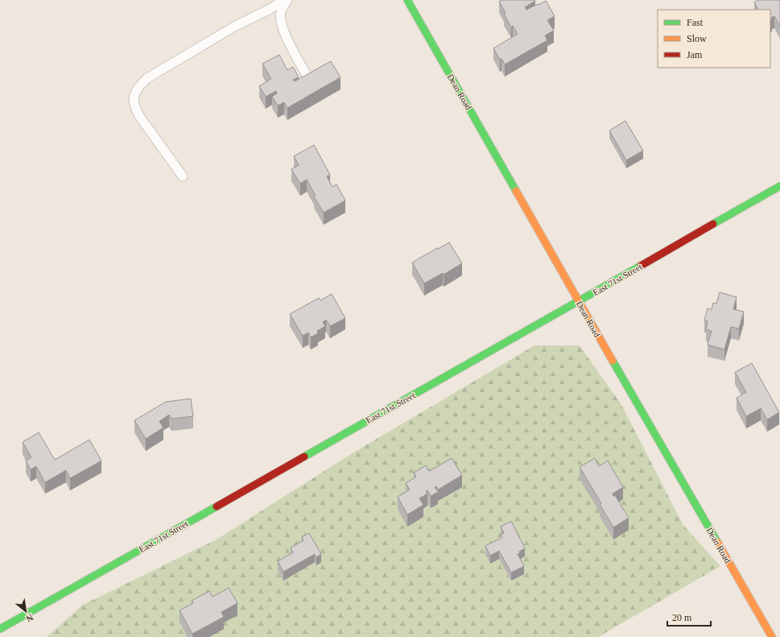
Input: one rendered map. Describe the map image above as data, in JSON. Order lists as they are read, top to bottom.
{
  "streets": {
    "main road": ["Dean Road", "East 71st Street"]
  },
  "crossings": [
    ["Dean Road", "East 71st Street"]
  ],
  "legend": ["Fast", "Slow", "Jam"],
  "scale_bar": "20 m",
  "north": "bottom right"
}
